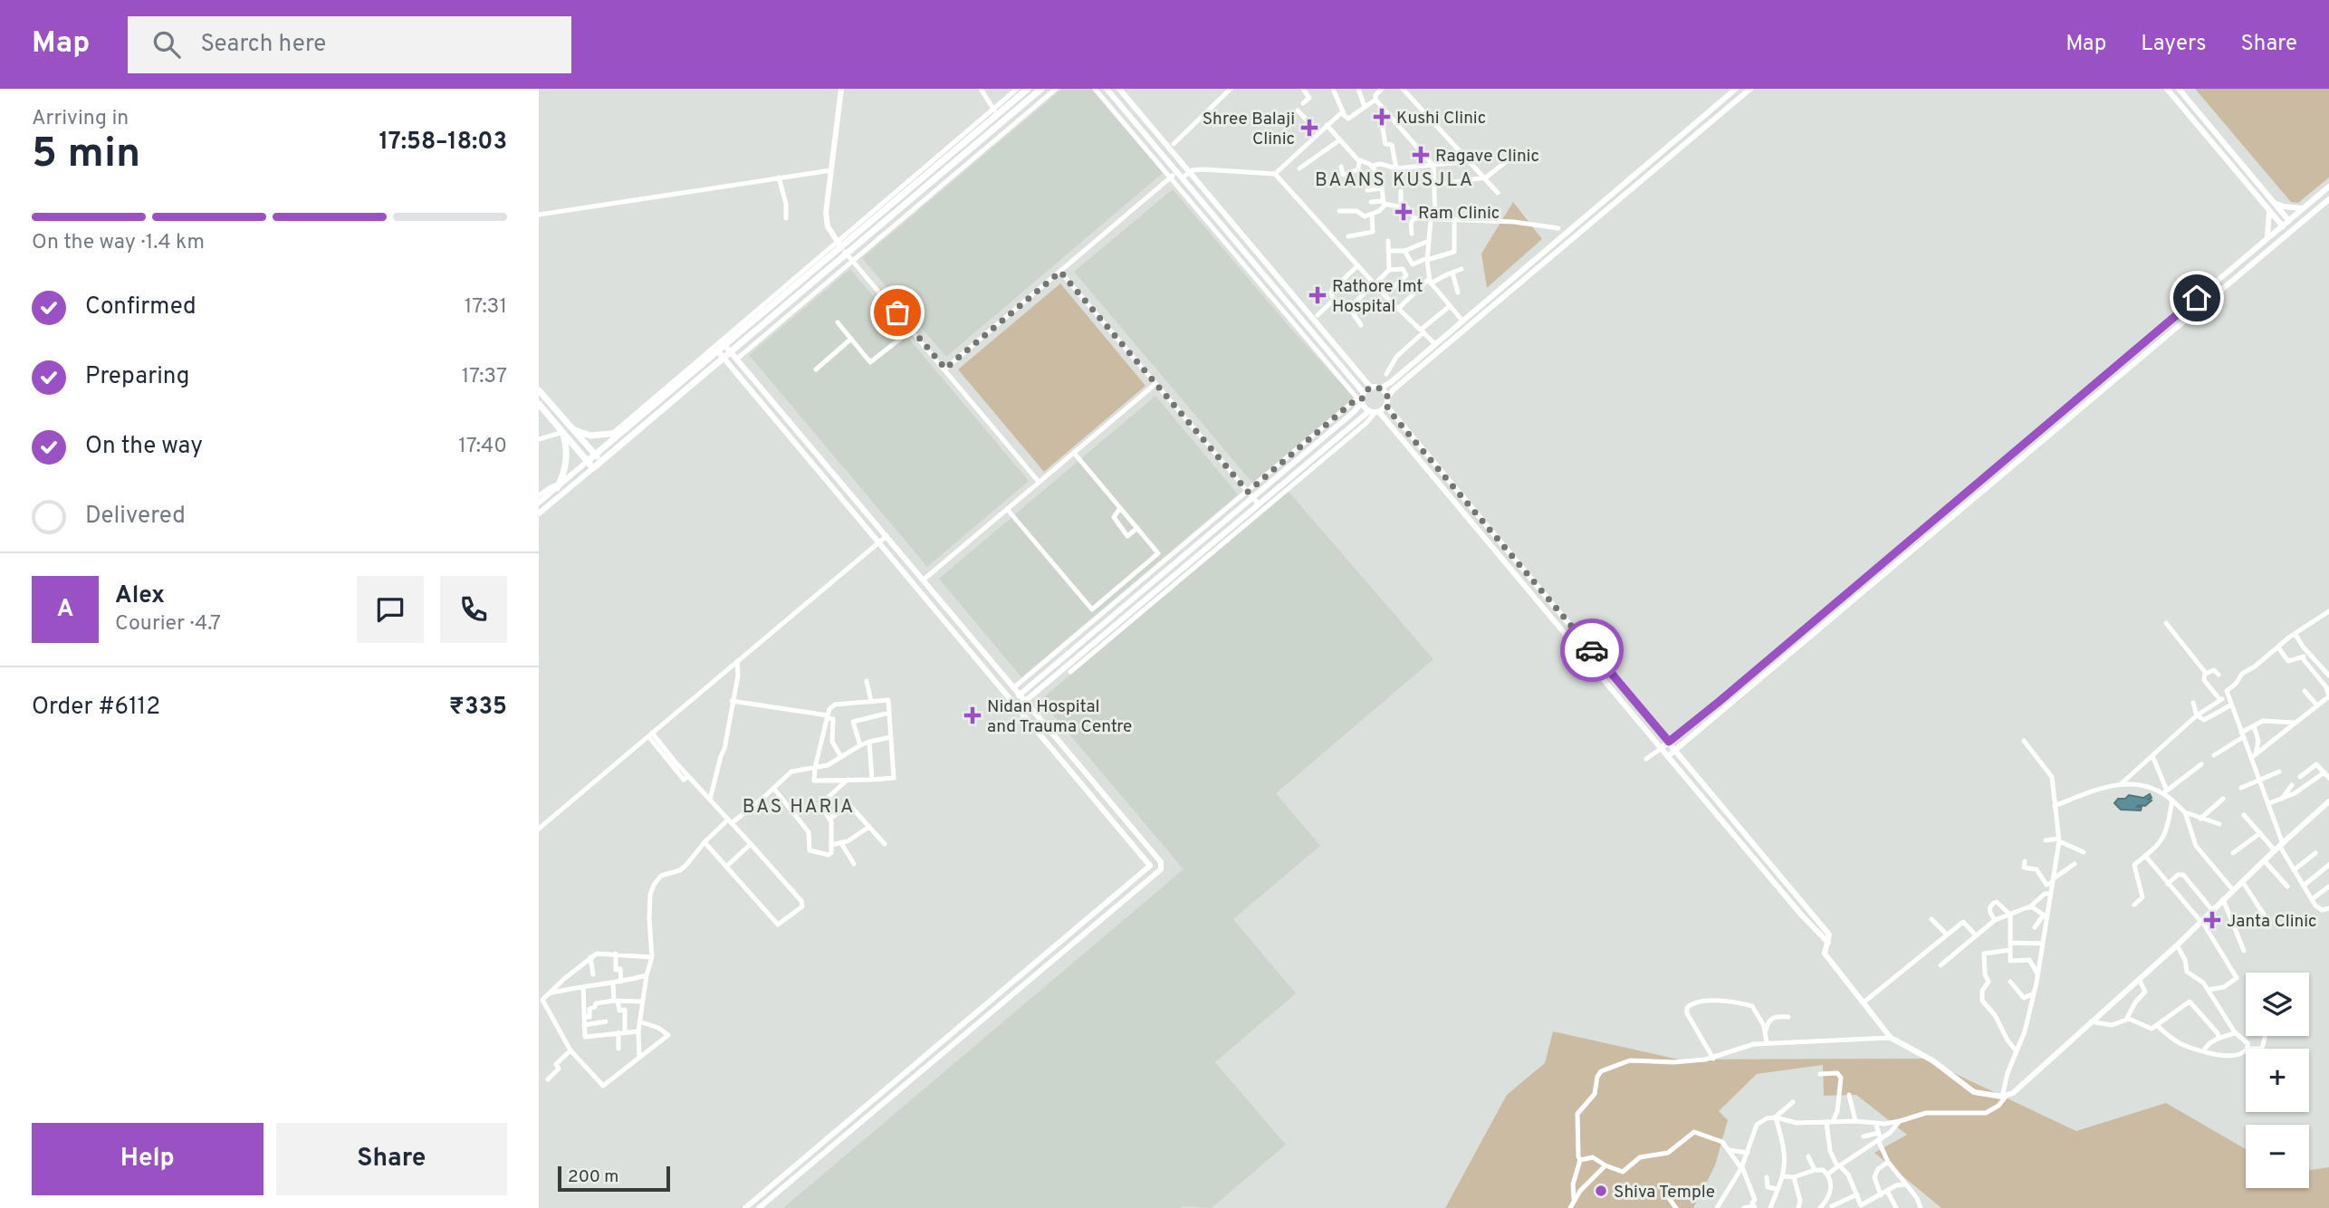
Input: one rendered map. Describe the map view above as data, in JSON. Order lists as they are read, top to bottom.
{
  "districts": ["BAANS KUSJLA", "BAS HARIA"],
  "places": {
    "health": [
      "Kushi Clinic",
      "Shree Balaji Clinic",
      "Ragave Clinic",
      "Ram Clinic",
      "Rathore Imt Hospital",
      "Nidan Hospital and Trauma Centre",
      "Janta Clinic"
    ],
    "other": ["Shiva Temple"]
  },
  "scale_bar": "200 m",
  "page": {
    "header": "Map",
    "search": "Search here",
    "nav": ["Map", "Layers", "Share"],
    "heading": ["5 min", "Arriving in", "17:58–18:03"],
    "panel": [
      "Alex",
      "Courier · 4.7",
      "Order #6112",
      "₹335"
    ],
    "bar": "On the way · 1.4 km",
    "list": [
      ["Confirmed", "17:31"],
      ["Preparing", "17:37"],
      ["On the way", "17:40"],
      "Delivered"
    ],
    "round": "A",
    "map_buttons": ["+", "−"],
    "buttons": ["Help", "Share"],
    "scale": "200 m"
  }
}
